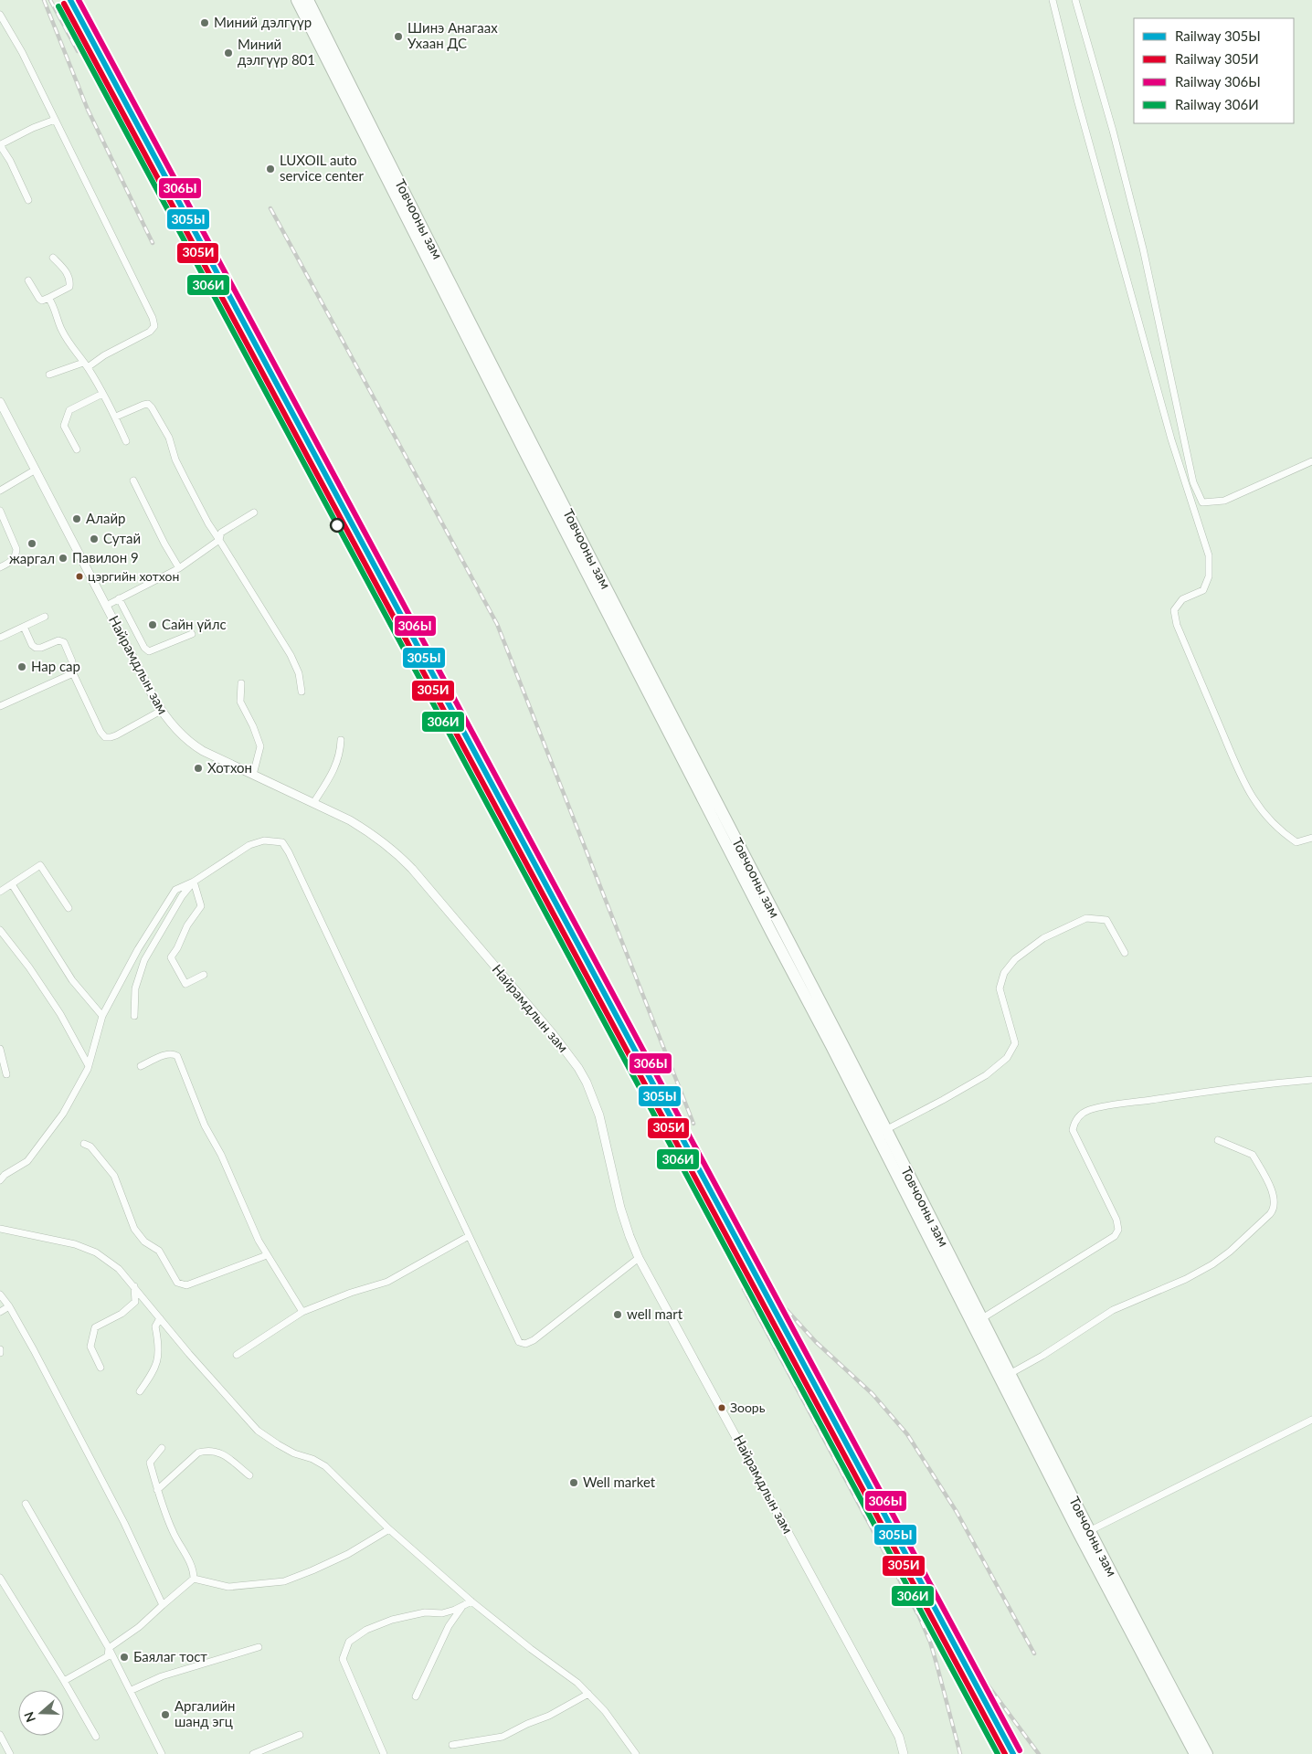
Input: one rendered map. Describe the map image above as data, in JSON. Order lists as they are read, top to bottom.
{
  "streets": {
    "highway": ["Товчооны зам"],
    "main road": ["Найрамдлын зам"]
  },
  "places": [
    "Миний дэлгүүр",
    "Шинэ Анагаах Ухаан ДС",
    "Миний дэлгүүр 801",
    "LUXOIL auto service center",
    "Алайр",
    "Сутай",
    "жаргал",
    "Павилон 9",
    "цэргийн хотхон",
    "Сайн үйлс",
    "Нар сар",
    "Хотхон",
    "well mart",
    "Зоорь",
    "Well market",
    "Баялаг тост",
    "Аргалийн шанд эгц"
  ],
  "lines": [
    "rail line 305Ы",
    "rail line 306Ы",
    "rail line 305И",
    "rail line 306И"
  ],
  "legend": [
    "Railway 305Ы",
    "Railway 305И",
    "Railway 306Ы",
    "Railway 306И"
  ],
  "north": "left"
}
